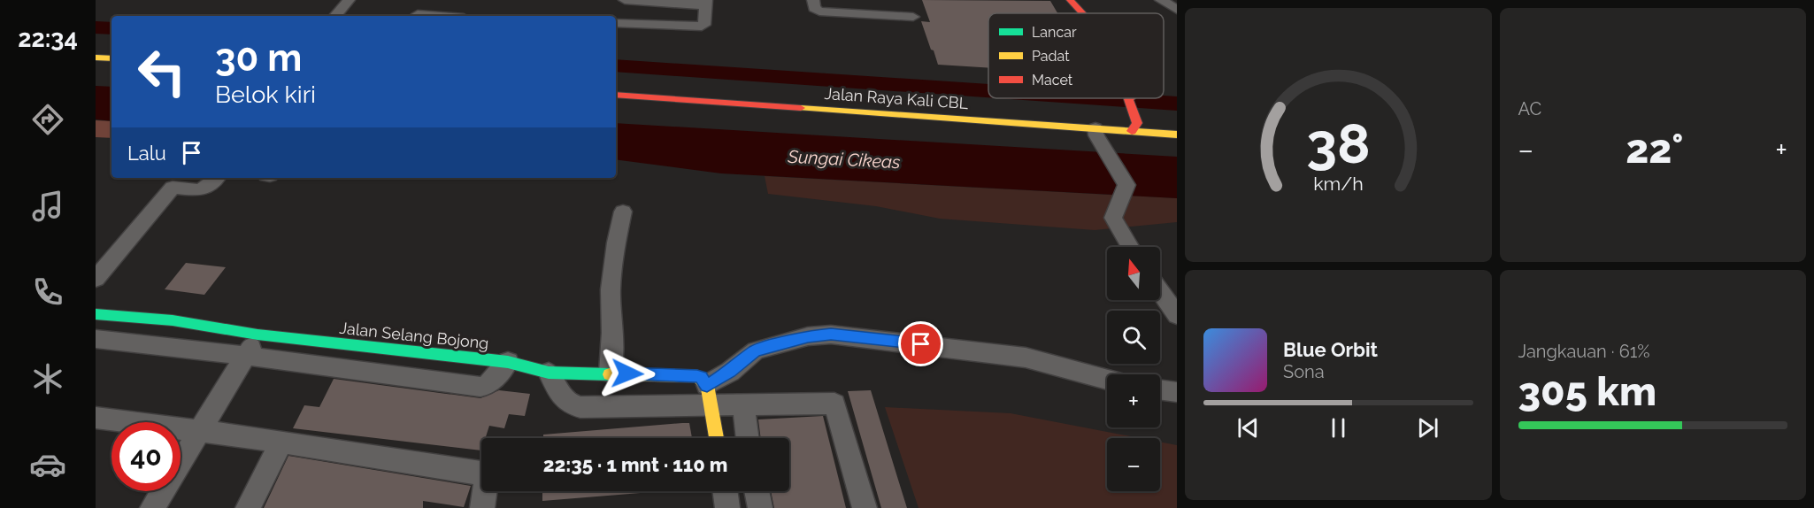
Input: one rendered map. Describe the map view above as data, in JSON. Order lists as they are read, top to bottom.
{
  "streets": {
    "main road": ["Jalan Raya Kali CBL", "Jalan Selang Bojong"]
  },
  "water": ["Sungai Cikeas"],
  "legend": ["Lancar", "Padat", "Macet"],
  "north": "top",
  "page": {
    "tabs": "22:34",
    "tile": [
      "AC",
      ["Jangkauan · 61%", "305 km"]
    ],
    "turn": ["30 m", "Belok kiri"],
    "then": "Lalu",
    "heat": ["−", "22°", "+"],
    "map_buttons": ["+", "−"],
    "song": ["Blue Orbit", "Sona"],
    "limit": "40",
    "trip": "22:35 · 1 mnt · 110 m",
    "gauge": ["38", "km/h"]
  }
}
